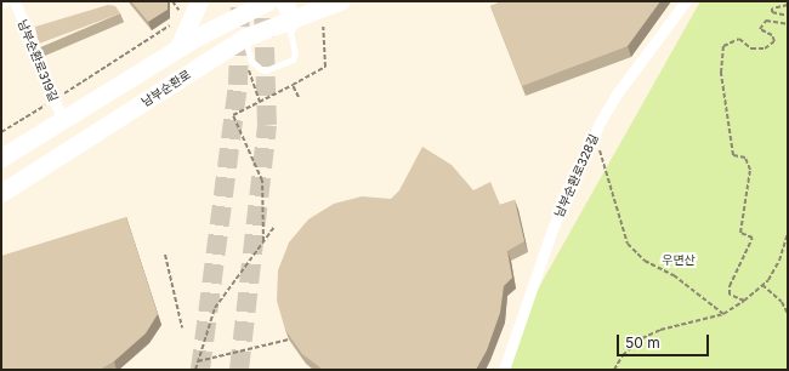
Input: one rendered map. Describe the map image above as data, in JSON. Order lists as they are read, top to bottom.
{
  "streets": {
    "main road": ["남부순환로"],
    "street": ["남부순환로319길", "남부순환로328길"]
  },
  "parks": ["우면산"],
  "scale_bar": "50 m"
}
